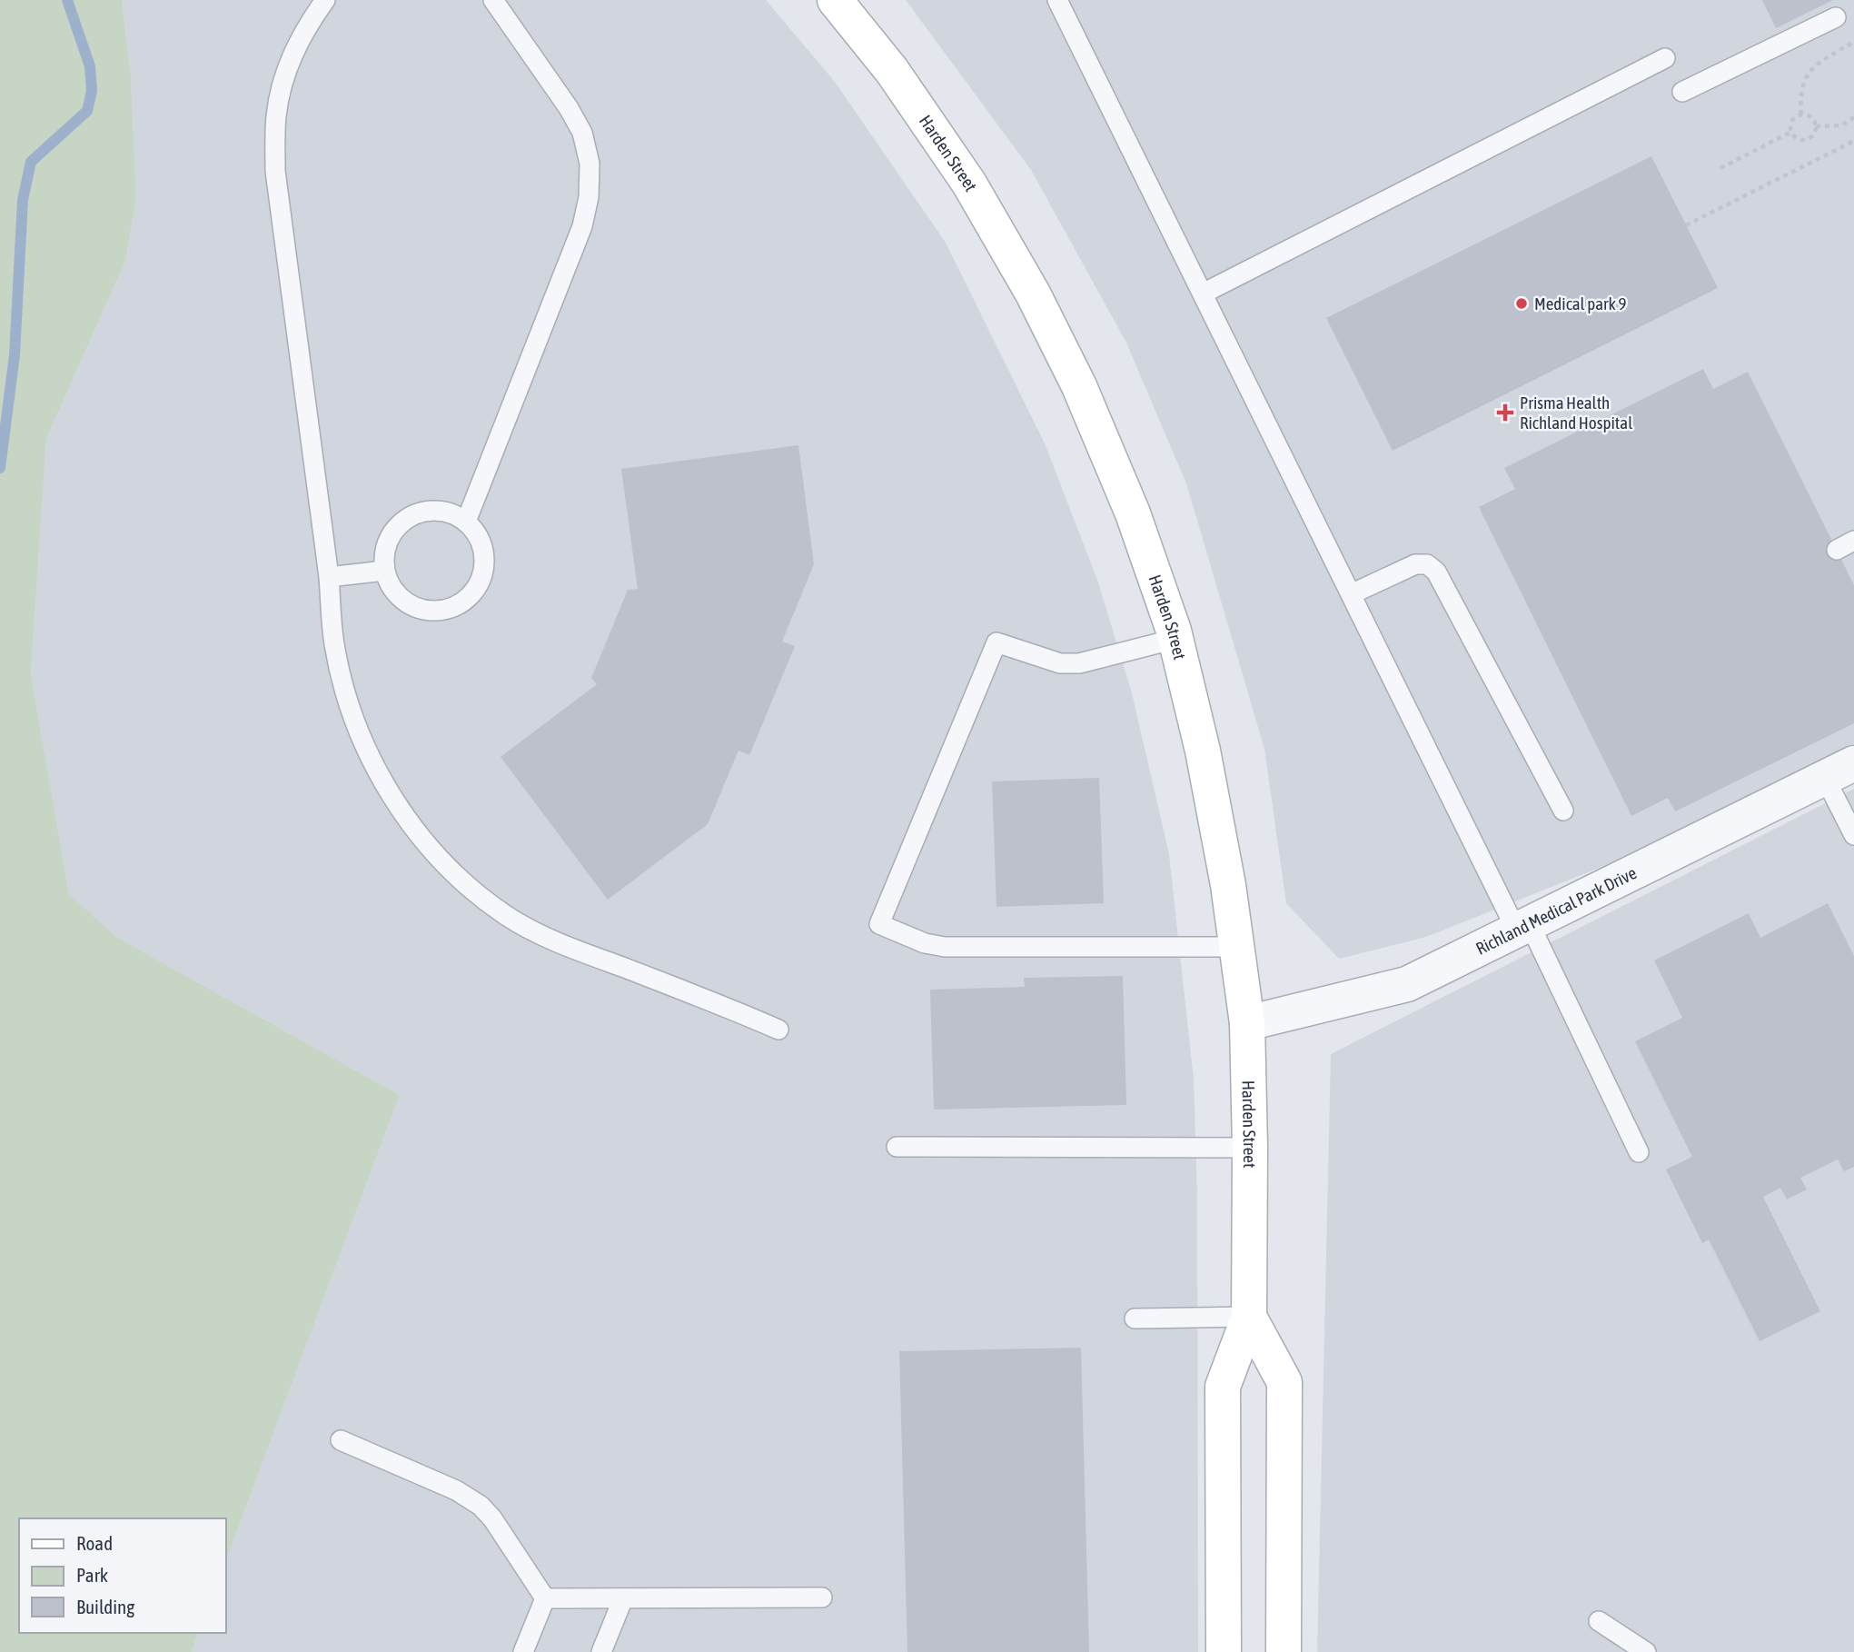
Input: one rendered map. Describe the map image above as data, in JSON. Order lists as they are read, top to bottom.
{
  "streets": {
    "main road": ["Harden Street"],
    "street": ["Richland Medical Park Drive"]
  },
  "crossings": [
    ["Harden Street", "Richland Medical Park Drive"]
  ],
  "places": {
    "other": ["Medical park 9"],
    "health": ["Prisma Health Richland Hospital"]
  },
  "legend": ["Road", "Park", "Building"]
}
